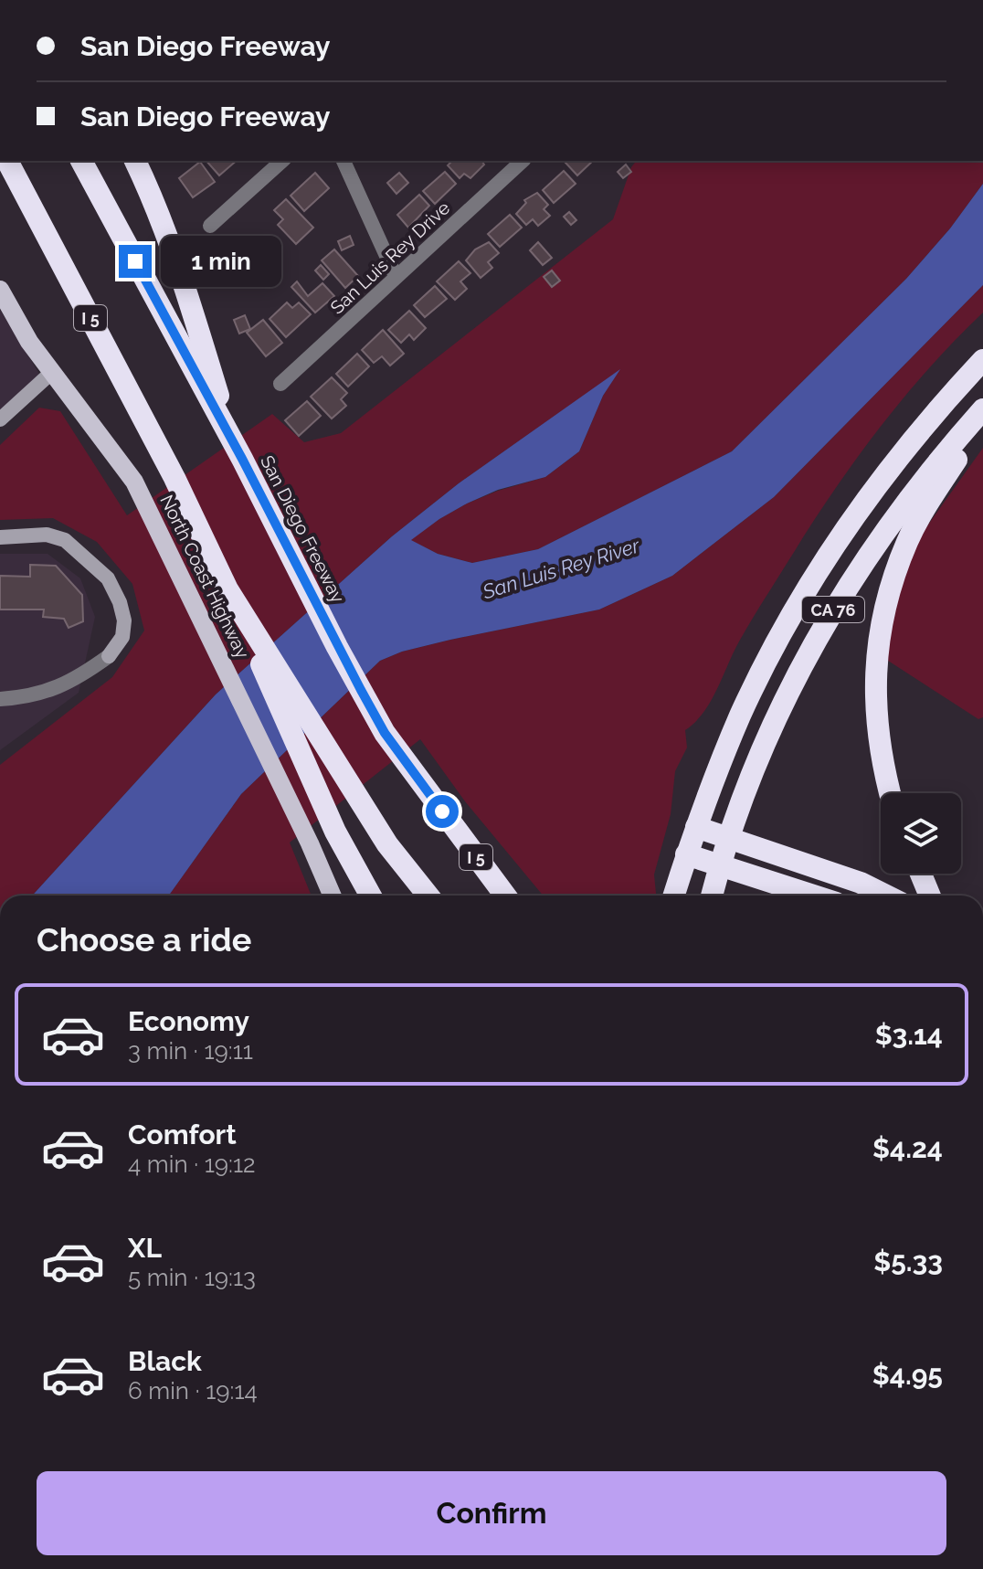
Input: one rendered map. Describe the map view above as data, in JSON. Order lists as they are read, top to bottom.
{
  "streets": {
    "highway": ["I 5", "San Diego Freeway", "CA 76"],
    "main road": ["North Coast Highway"],
    "street": ["San Luis Rey Drive"]
  },
  "water": ["San Luis Rey River"],
  "page": {
    "banner": ["San Diego Freeway", "San Diego Freeway"],
    "bubble": "1 min",
    "heading": "Choose a ride",
    "list": [
      {
        "name": "Economy",
        "note": "3 min · 19:11",
        "value": "$3.14"
      },
      {
        "name": "Comfort",
        "note": "4 min · 19:12",
        "value": "$4.24"
      },
      {
        "name": "XL",
        "note": "5 min · 19:13",
        "value": "$5.33"
      },
      {
        "name": "Black",
        "note": "6 min · 19:14",
        "value": "$4.95"
      }
    ],
    "buttons": "Confirm"
  }
}
